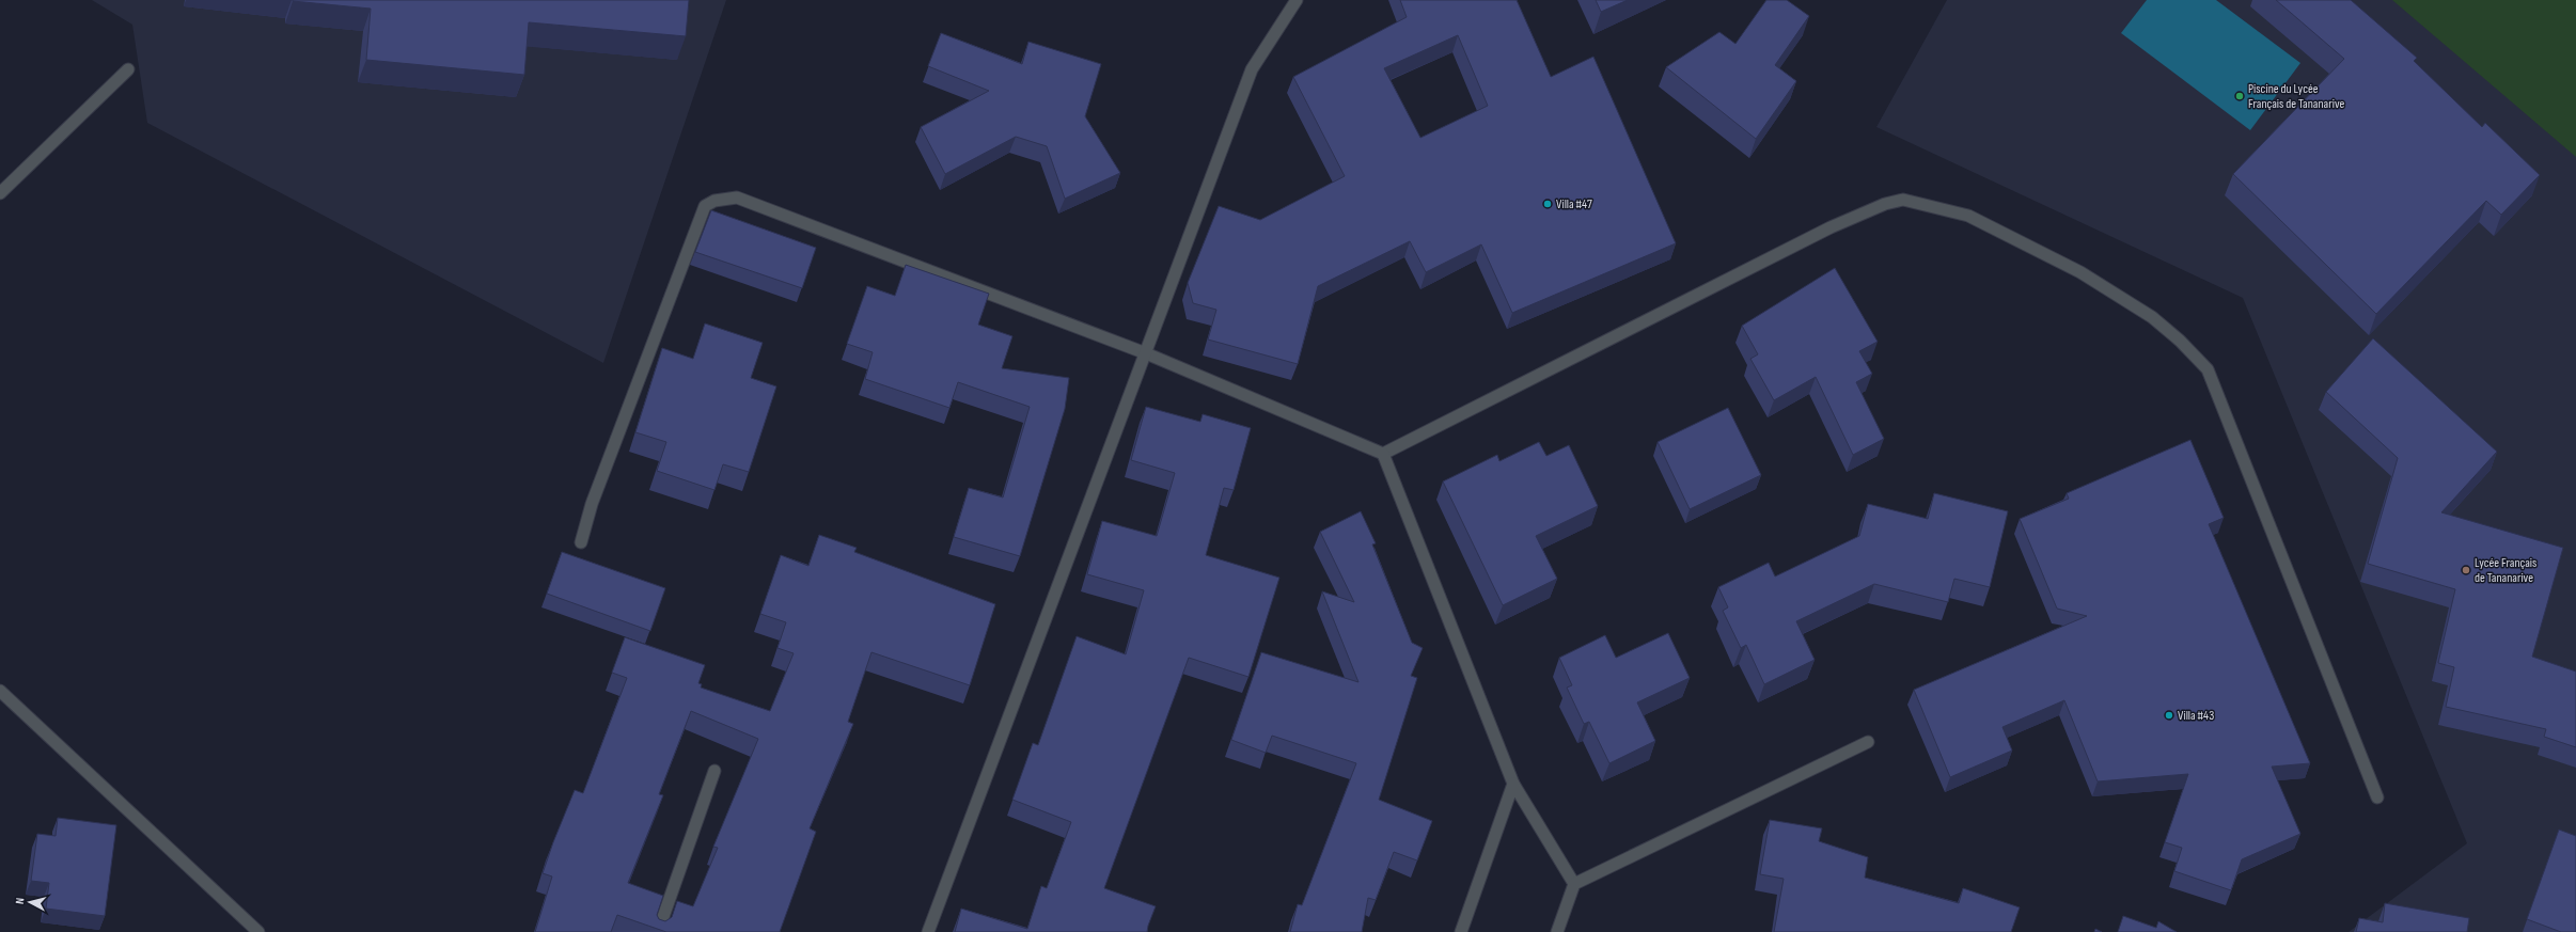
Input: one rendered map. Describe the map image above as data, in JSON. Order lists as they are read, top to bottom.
{
  "places": [
    "Piscine du Lycée Français de Tananarive",
    "Villa #47",
    "Lycée Français de Tananarive",
    "Villa #43"
  ],
  "north": "left"
}
